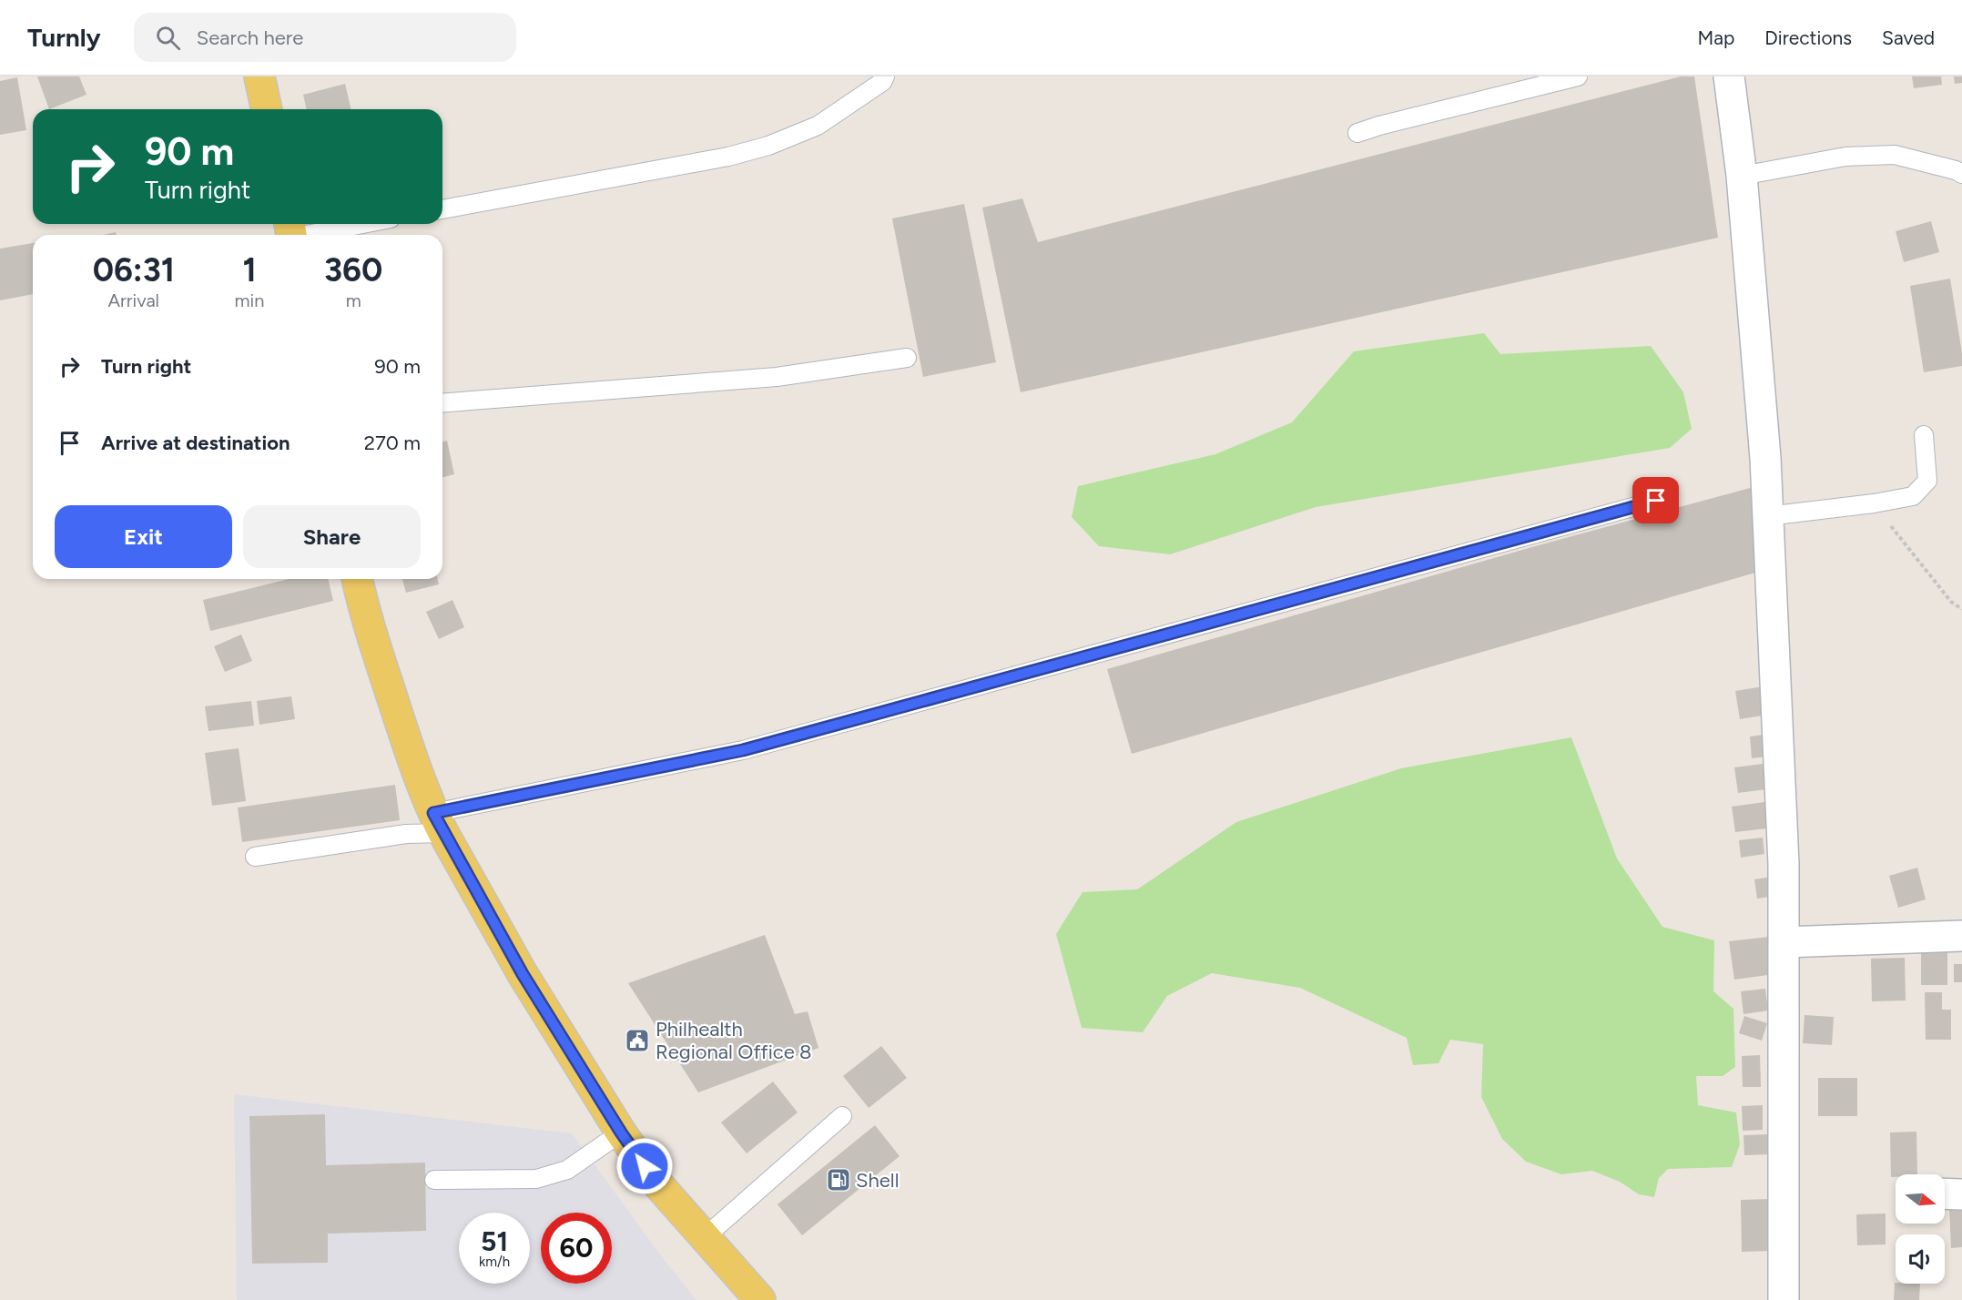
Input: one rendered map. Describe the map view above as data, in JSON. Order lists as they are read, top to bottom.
{
  "places": {
    "public building": ["Philhealth Regional Office 8"],
    "fuel station": ["Shell"]
  },
  "north": "right",
  "page": {
    "header": "Turnly",
    "search": "Search here",
    "nav": ["Map", "Directions", "Saved"],
    "turn": ["90 m", "Turn right"],
    "eta": [
      "06:31",
      "Arrival",
      "1",
      "min",
      "360",
      "m"
    ],
    "list": [
      {
        "name": "Turn right",
        "value": "90 m"
      },
      {
        "name": "Arrive at destination",
        "value": "270 m"
      }
    ],
    "buttons": ["Exit", "Share"],
    "speed": "51 km/h",
    "limit": "60"
  }
}
